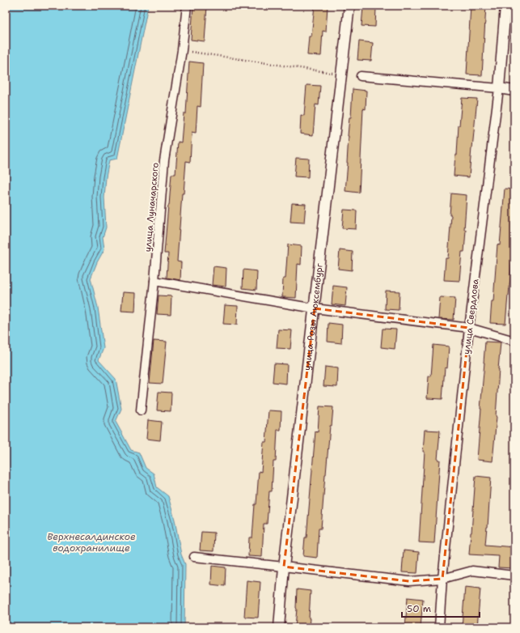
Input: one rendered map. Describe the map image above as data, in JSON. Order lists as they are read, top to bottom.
{
  "streets": {
    "street": ["улица Луначарского", "улица Розы Люксембург", "улица Свердлова"]
  },
  "water": ["Верхнесалдинское водохранилище"],
  "scale_bar": "50 m"
}
